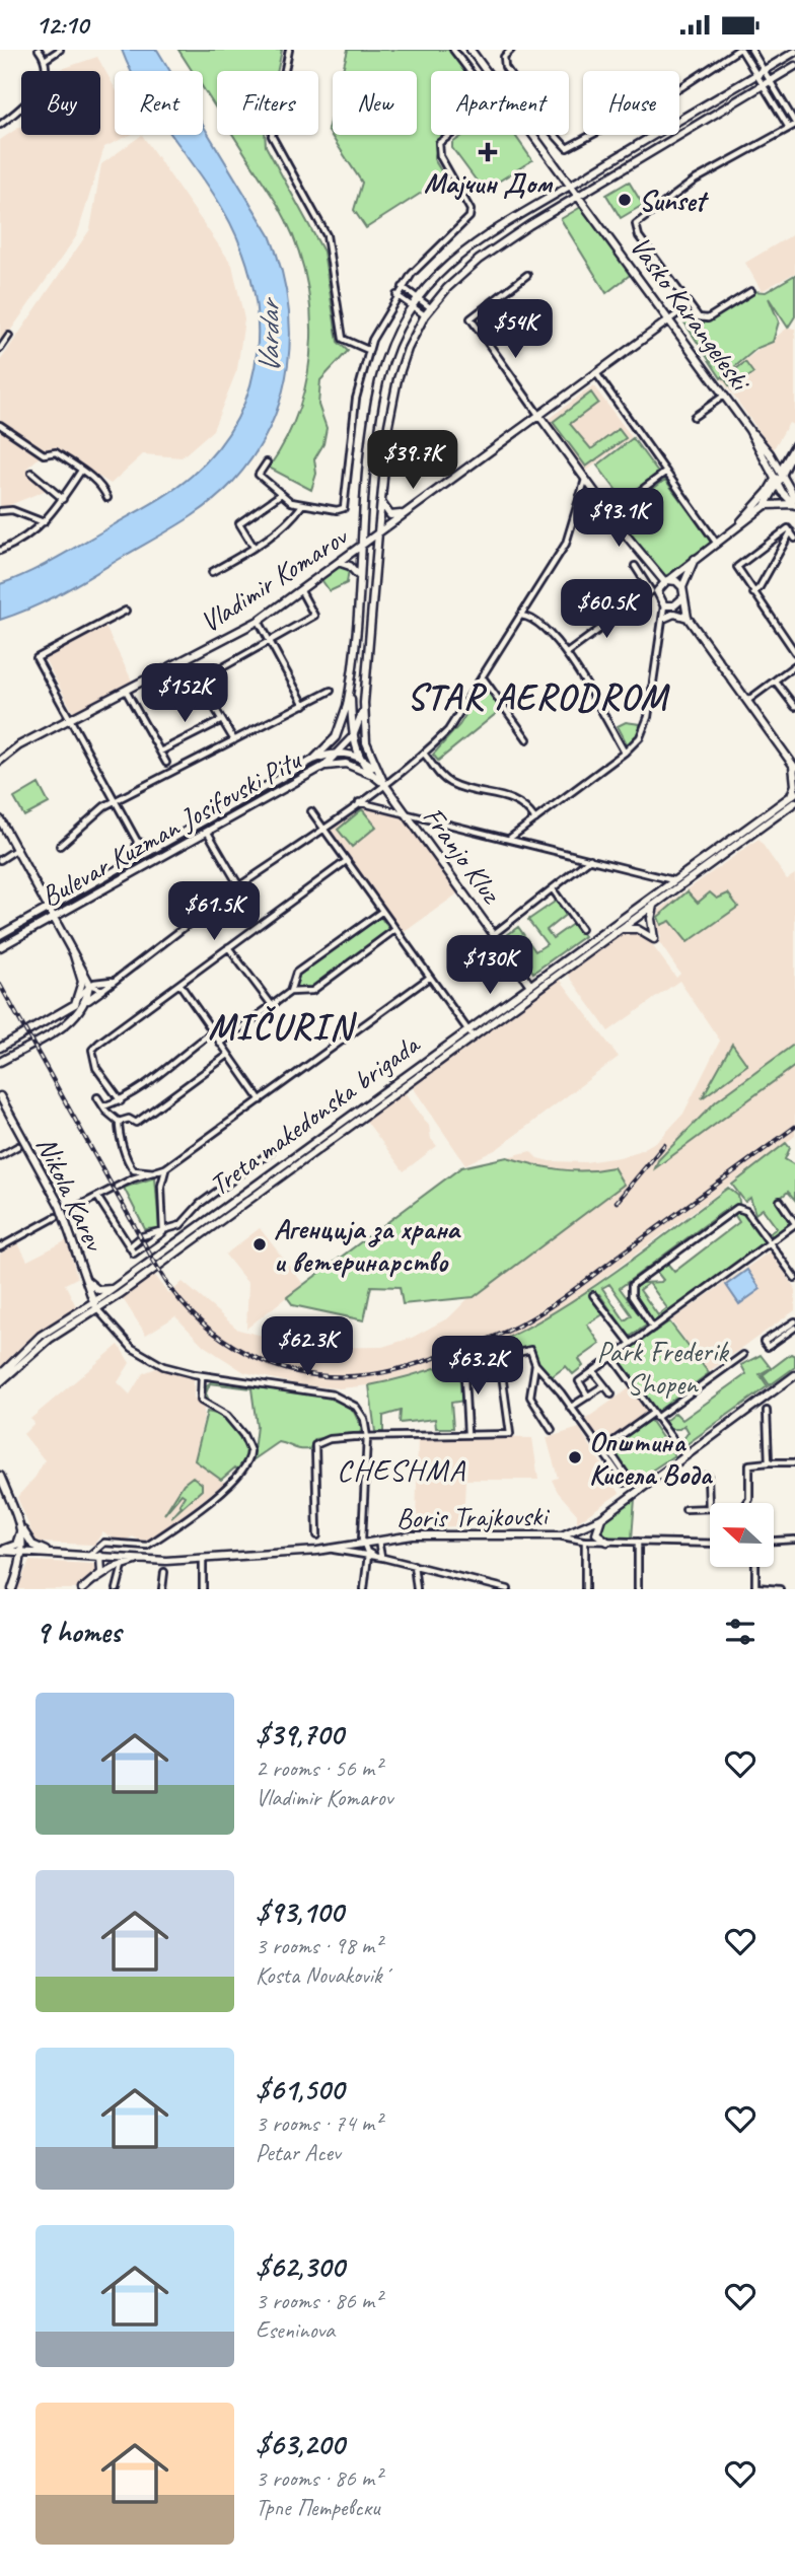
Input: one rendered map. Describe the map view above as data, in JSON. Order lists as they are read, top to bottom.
{
  "streets": {
    "street": [
      "Vasko Karangeleski",
      "Vladimir Komarov",
      "Bulevar Kuzman Josifovski Pitu",
      "Franjo Kluz",
      "Treta makedonska brigada",
      "Nikola Karev",
      "Boris Trajkovski"
    ]
  },
  "crossings": [
    ["Vasko Karangeleski", "Vladimir Komarov"],
    ["Bulevar Kuzman Josifovski Pitu", "Franjo Kluz"],
    ["Franjo Kluz", "Treta makedonska brigada"],
    ["Treta makedonska brigada", "Nikola Karev"]
  ],
  "districts": ["STAR AERODROM", "MIČURIN", "CHESHMA"],
  "water": ["Vardar"],
  "parks": ["Park Frederik Shopen"],
  "places": {
    "health": ["Мајчин Дом"],
    "other": ["Sunset", "Агенција за храна и ветеринарство", "Општина Кисела Вода"]
  },
  "north": "left",
  "page": {
    "status": "12:10",
    "chip": [
      "Buy",
      "Rent",
      "Filters",
      "New",
      "Apartment",
      "House"
    ],
    "price": [
      "$54K",
      "$39.7K",
      "$93.1K",
      "$60.5K",
      "$152K",
      "$61.5K",
      "$130K",
      "$62.3K",
      "$63.2K"
    ],
    "heading": "9 homes",
    "list": [
      {
        "name": "$39,700",
        "note": "2 rooms · 56 m² · Vladimir Komarov"
      },
      {
        "name": "$93,100",
        "note": "3 rooms · 98 m² · Kosta Novakoviḱ"
      },
      {
        "name": "$61,500",
        "note": "3 rooms · 74 m² · Petar Acev"
      },
      {
        "name": "$62,300",
        "note": "3 rooms · 86 m² · Eseninova"
      },
      {
        "name": "$63,200",
        "note": "3 rooms · 86 m² · Трпе Петревски"
      }
    ]
  }
}
